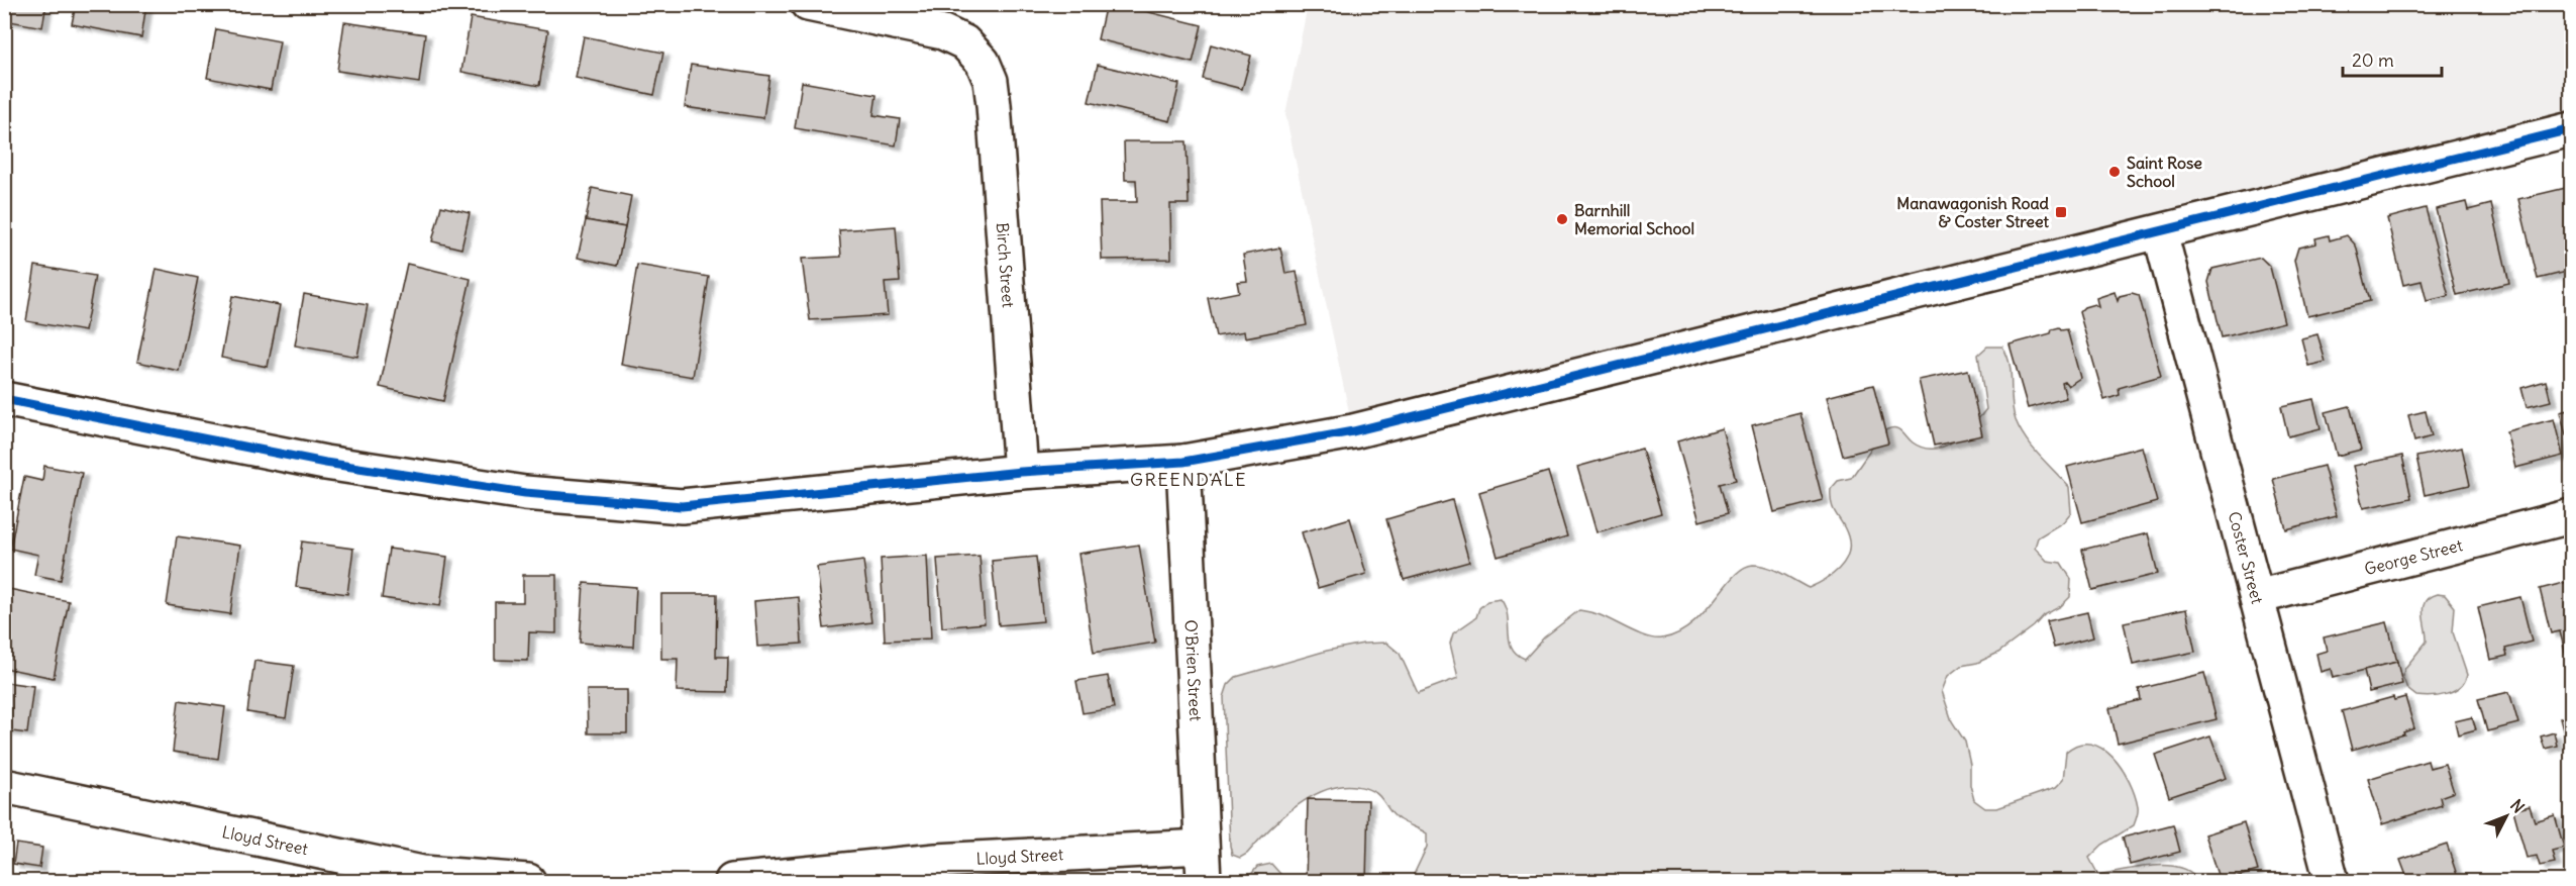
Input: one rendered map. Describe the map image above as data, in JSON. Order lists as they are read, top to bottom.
{
  "streets": {
    "street": [
      "Birch Street",
      "Coster Street",
      "George Street",
      "O'Brien Street",
      "Lloyd Street"
    ]
  },
  "crossings": [
    ["Coster Street", "George Street"],
    ["O'Brien Street", "Lloyd Street"]
  ],
  "districts": ["GREENDALE"],
  "places": {
    "other": ["Saint Rose School", "Barnhill Memorial School"],
    "transit": ["Manawagonish Road & Coster Street"]
  },
  "scale_bar": "20 m",
  "north": "top right"
}
